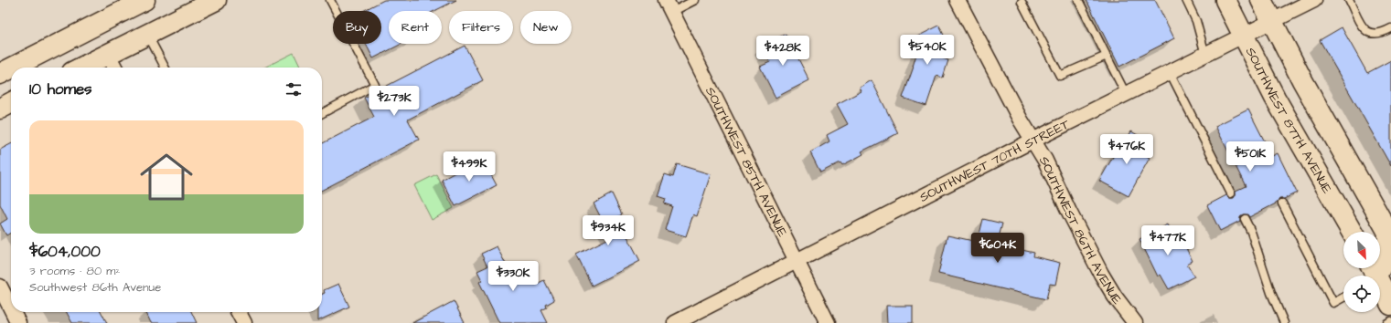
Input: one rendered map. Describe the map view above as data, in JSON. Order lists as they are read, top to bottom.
{
  "streets": {
    "main road": ["SOUTHWEST 87TH AVENUE"],
    "street": ["SOUTHWEST 70TH STREET", "SOUTHWEST 85TH AVENUE", "SOUTHWEST 86TH AVENUE"]
  },
  "crossings": [
    ["SOUTHWEST 87TH AVENUE", "SOUTHWEST 70TH STREET"],
    ["SOUTHWEST 70TH STREET", "SOUTHWEST 85TH AVENUE"],
    ["SOUTHWEST 70TH STREET", "SOUTHWEST 86TH AVENUE"]
  ],
  "north": "bottom right",
  "page": {
    "chip": [
      "Buy",
      "Rent",
      "Filters",
      "New"
    ],
    "price": [
      "$540K",
      "$428K",
      "$273K",
      "$476K",
      "$501K",
      "$499K",
      "$934K",
      "$477K",
      "$604K",
      "$330K"
    ],
    "heading": "10 homes",
    "list": [
      {
        "name": "$604,000",
        "note": "3 rooms · 80 m² · Southwest 86th Avenue"
      }
    ]
  }
}
